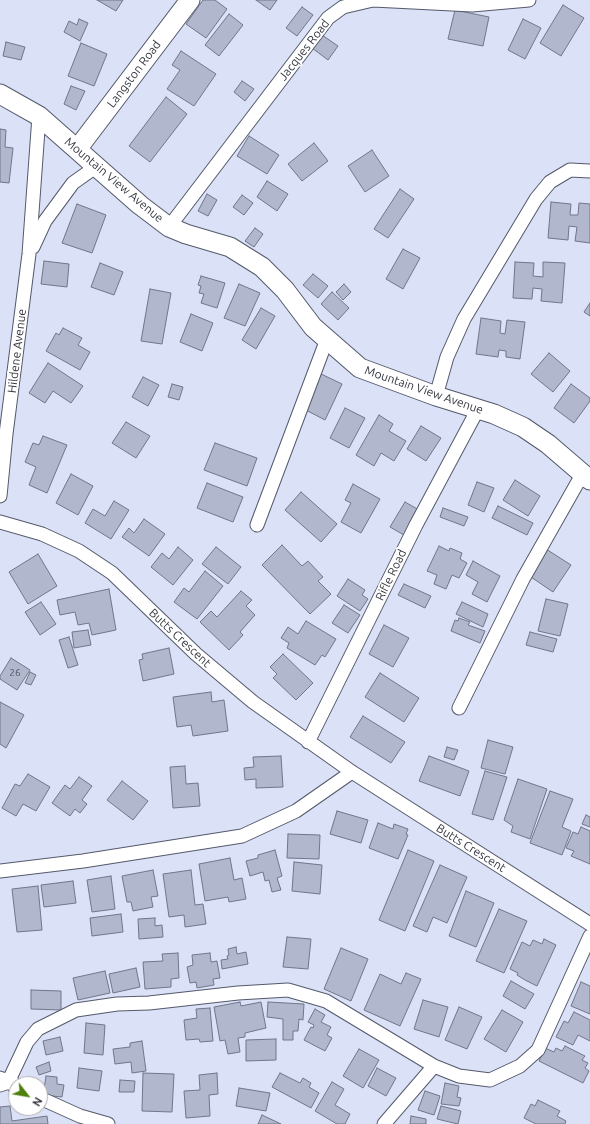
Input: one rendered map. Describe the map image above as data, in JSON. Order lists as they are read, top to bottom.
{
  "streets": {
    "main road": ["Langston Road", "Mountain View Avenue"],
    "street": [
      "Jacques Road",
      "Hildene Avenue",
      "Rifle Road",
      "Butts Crescent"
    ]
  },
  "crossings": [
    ["Jacques Road", "Mountain View Avenue"],
    ["Langston Road", "Mountain View Avenue"],
    ["Mountain View Avenue", "Hildene Avenue"],
    ["Mountain View Avenue", "Rifle Road"],
    ["Rifle Road", "Butts Crescent"]
  ],
  "house_numbers": ["26"],
  "north": "bottom right"
}
